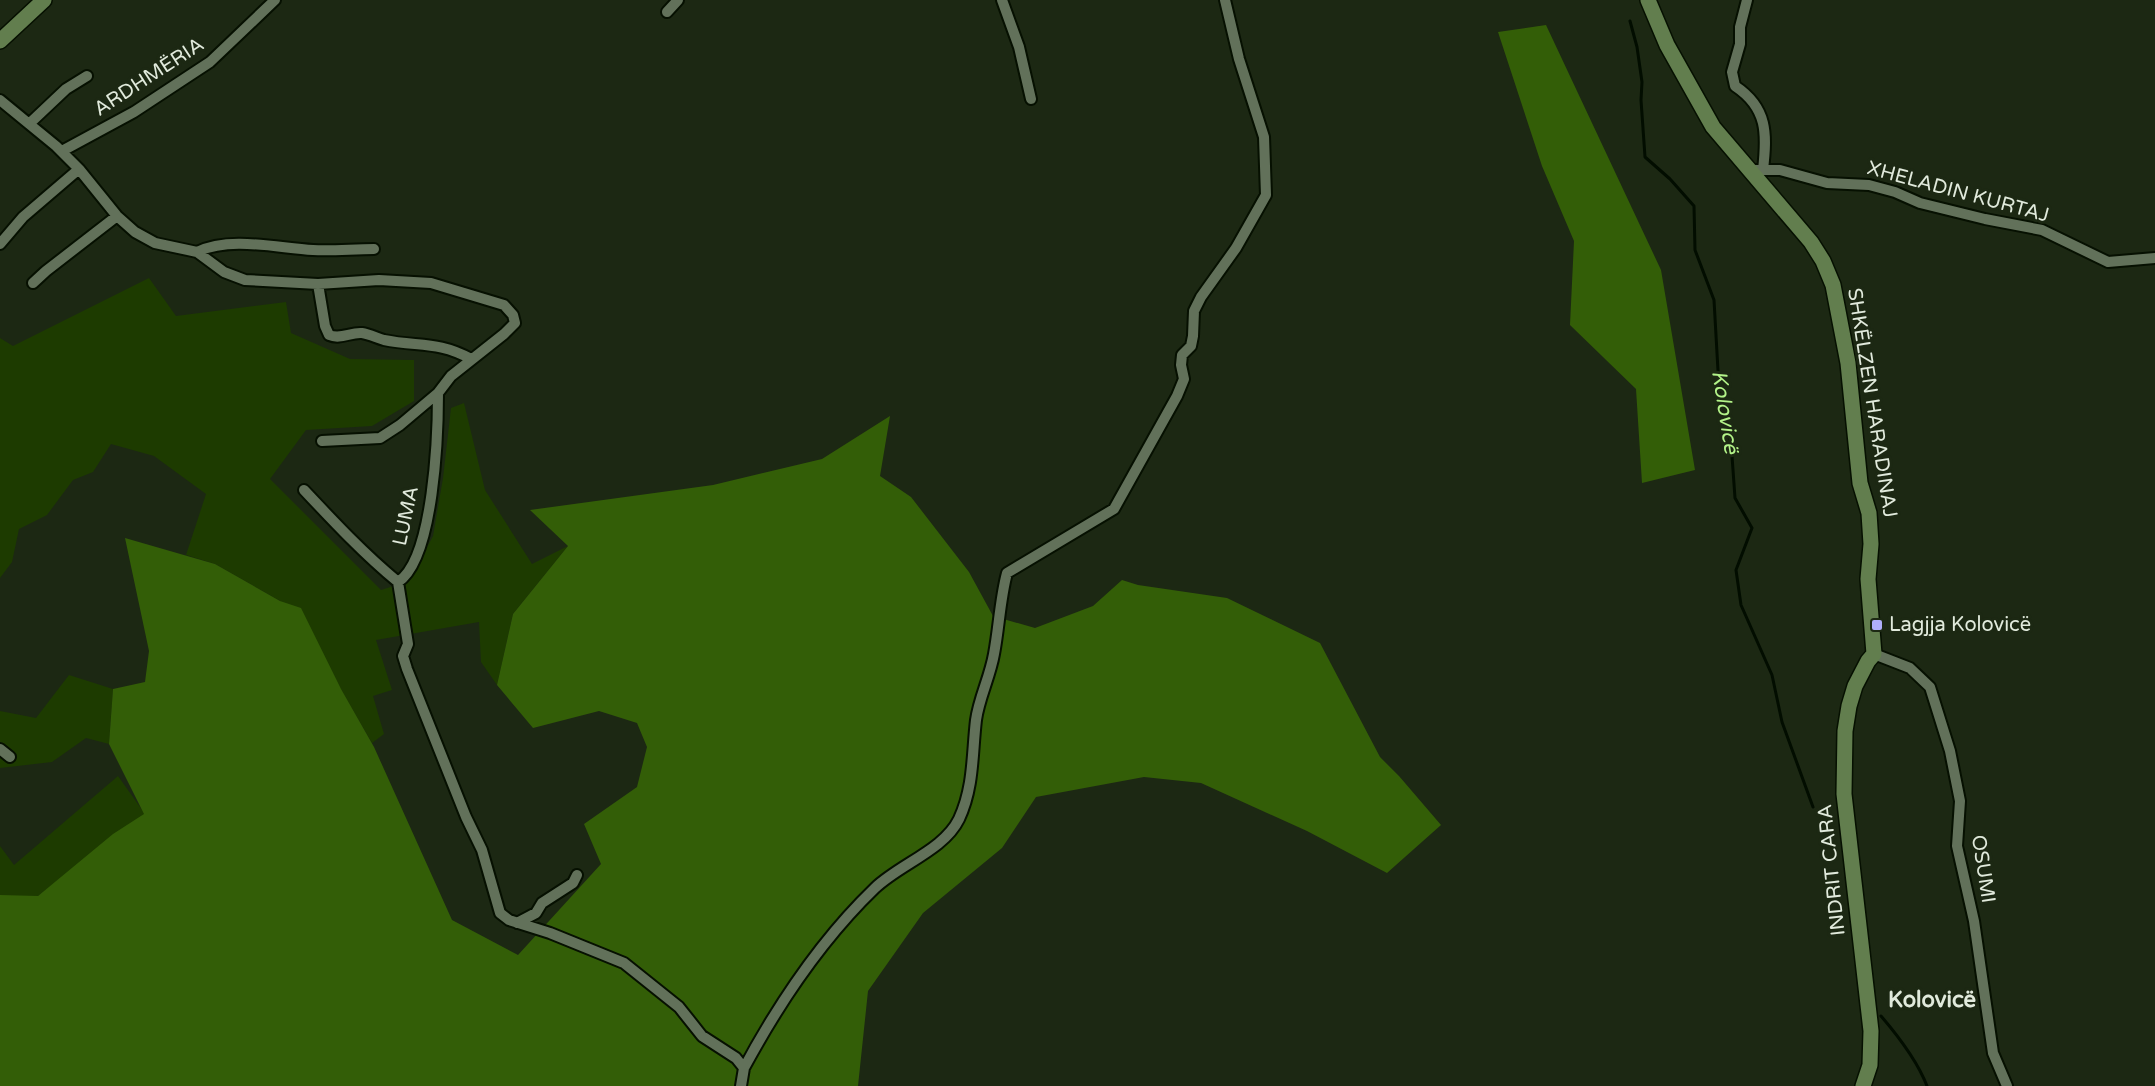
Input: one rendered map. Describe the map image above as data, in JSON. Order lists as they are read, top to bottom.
{
  "streets": {
    "street": [
      "ARDHMËRIA",
      "XHELADIN KURTAJ",
      "SHKËLZEN HARADINAJ",
      "LUMA",
      "OSUMI",
      "INDRIT CARA"
    ]
  },
  "crossings": [
    ["XHELADIN KURTAJ", "SHKËLZEN HARADINAJ"],
    ["SHKËLZEN HARADINAJ", "OSUMI"],
    ["SHKËLZEN HARADINAJ", "INDRIT CARA"],
    ["OSUMI", "INDRIT CARA"]
  ],
  "districts": ["Kolovicë"],
  "water": ["Kolovicë"],
  "places": {
    "transit": ["Lagjja Kolovicë"]
  }
}
